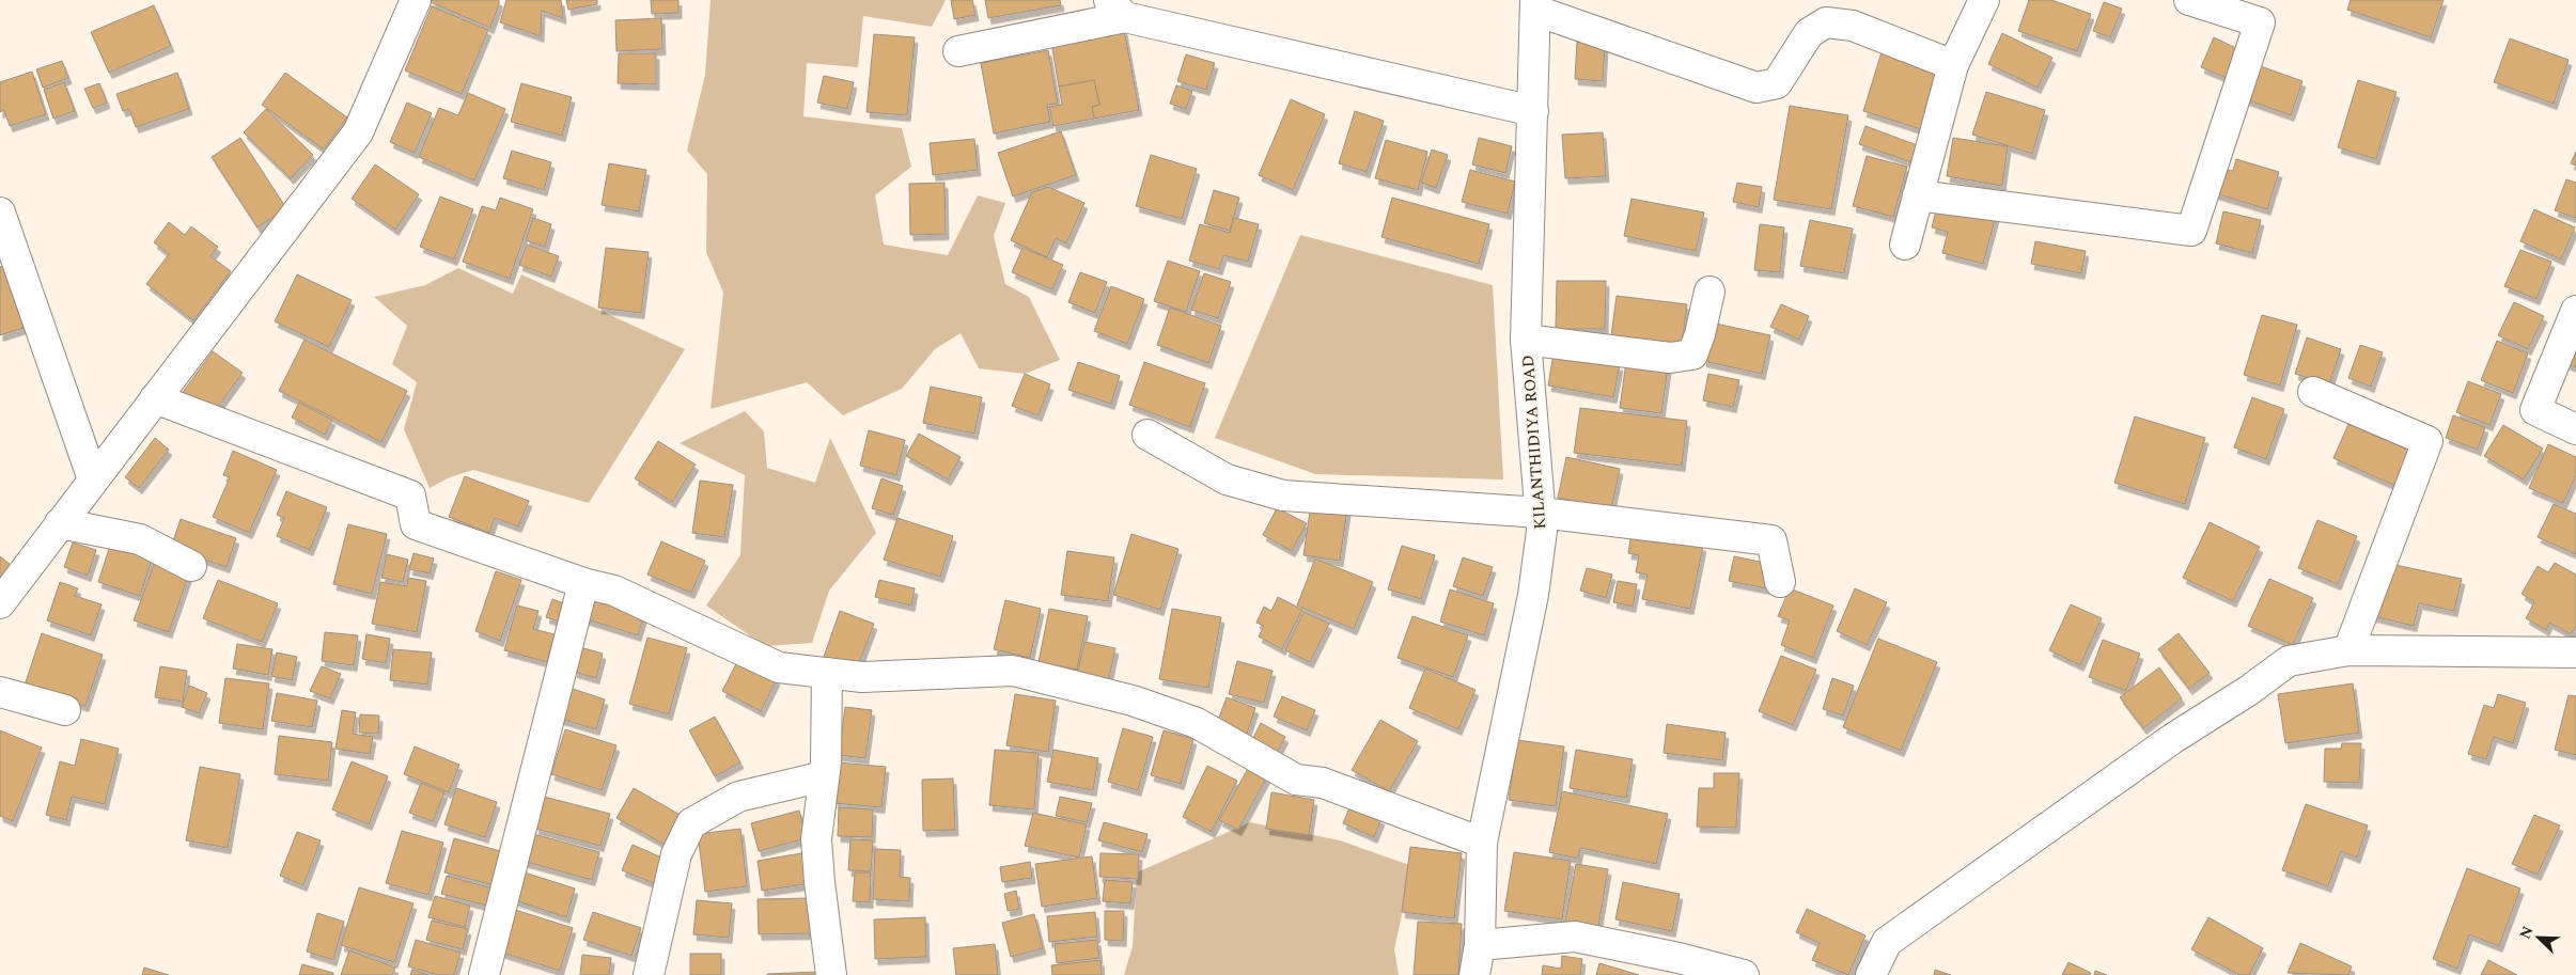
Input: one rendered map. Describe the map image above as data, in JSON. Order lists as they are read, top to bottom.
{
  "streets": {
    "street": ["KILANTHIDIYA ROAD"]
  },
  "north": "top left"
}
